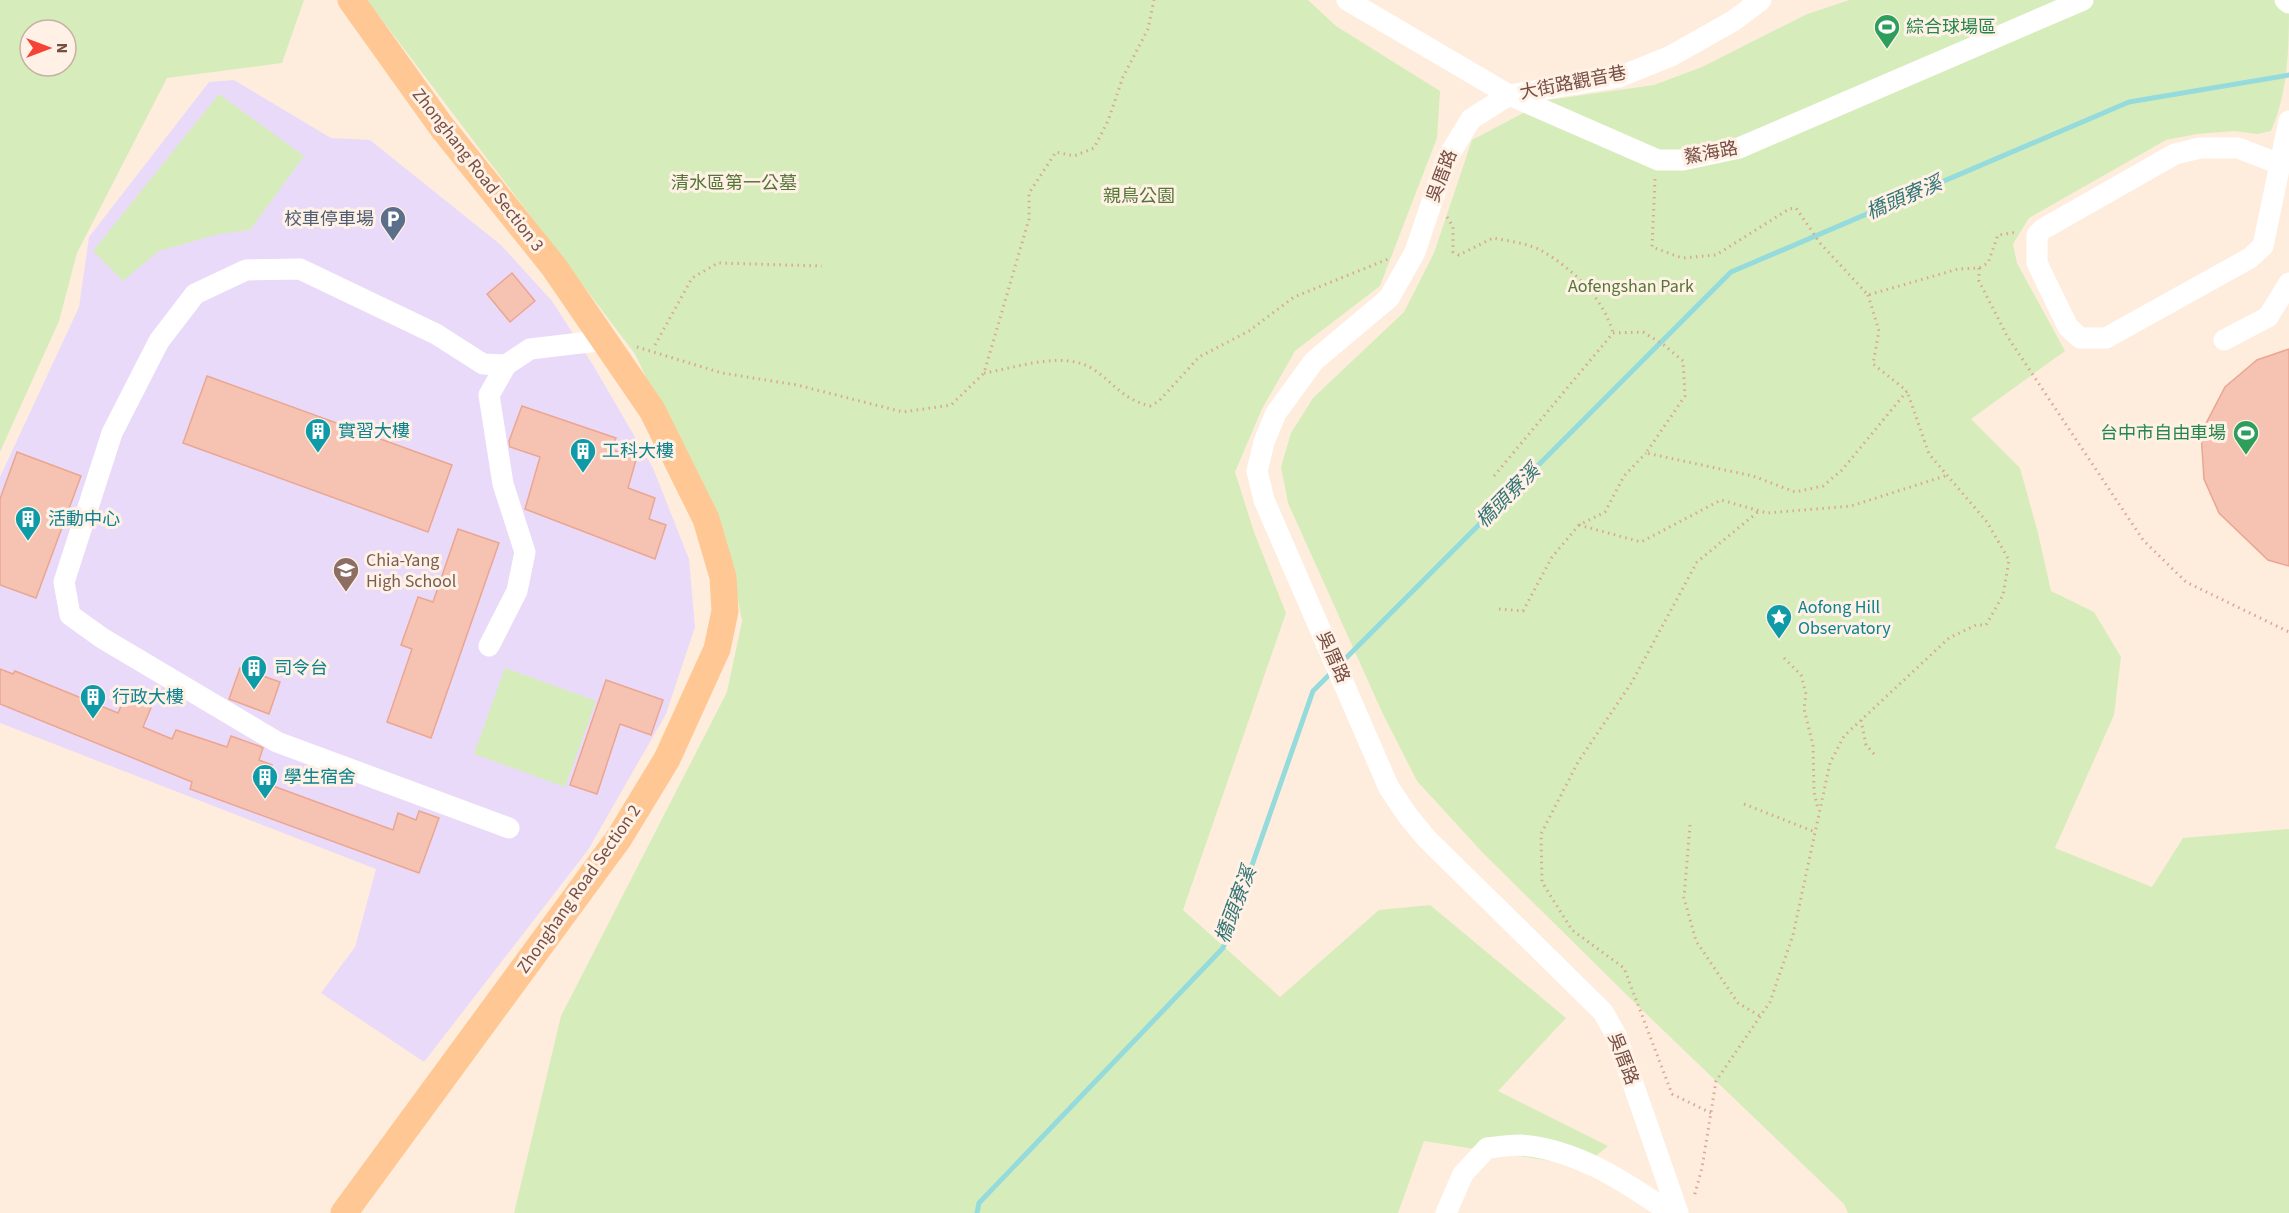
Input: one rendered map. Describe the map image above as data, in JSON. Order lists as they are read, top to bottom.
{
  "streets": {
    "main road": ["Zhonghang Road Section 3", "Zhonghang Road Section 2"],
    "street": ["大街路觀音巷", "鰲海路", "吳厝路"]
  },
  "crossings": [
    ["大街路觀音巷", "鰲海路"],
    ["大街路觀音巷", "吳厝路"],
    ["鰲海路", "吳厝路"],
    ["Zhonghang Road Section 3", "Zhonghang Road Section 2"]
  ],
  "water": ["橋頭寮溪"],
  "parks": ["清水區第一公墓", "親鳥公園", "Aofengshan Park"],
  "places": {
    "sports": ["綜合球場區", "台中市自由車場"],
    "parking": ["校車停車場"],
    "building": [
      "實習大樓",
      "工科大樓",
      "活動中心",
      "司令台",
      "行政大樓",
      "學生宿舍"
    ],
    "school or university": ["Chia-Yang High School"],
    "place": ["Aofong Hill Observatory"]
  },
  "north": "right"
}
